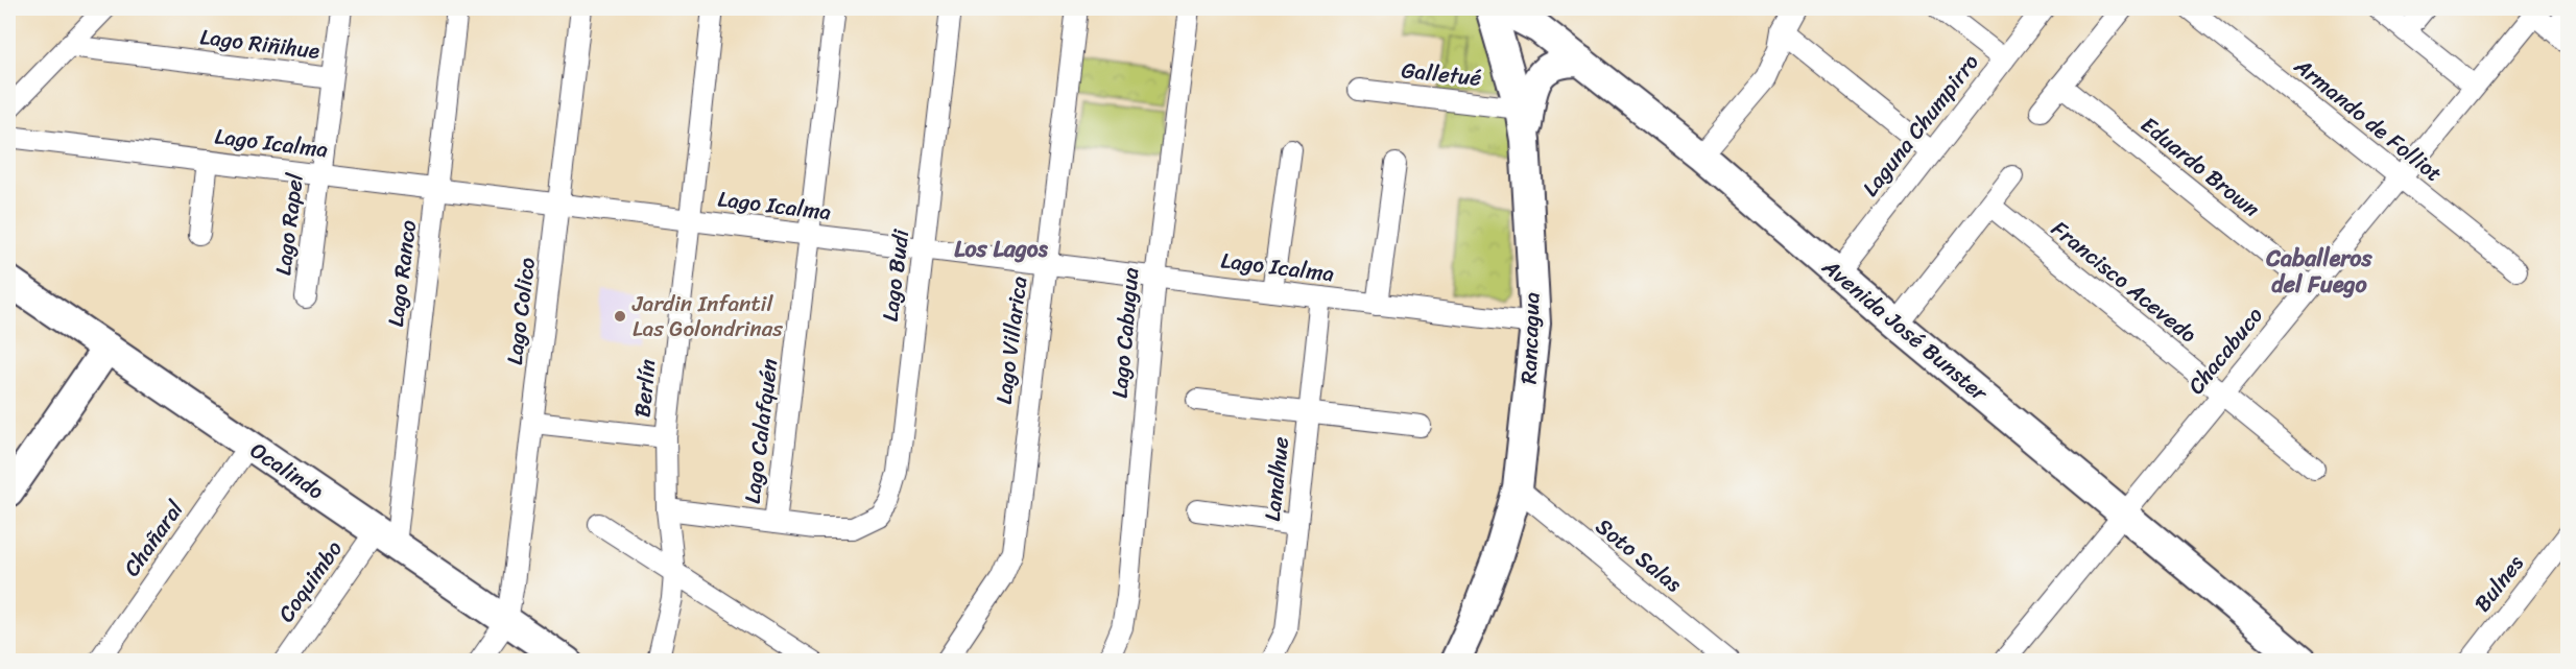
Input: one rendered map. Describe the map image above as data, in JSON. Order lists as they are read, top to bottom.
{
  "streets": {
    "main road": ["Avenida José Bunster", "Rancagua", "Ocalindo"],
    "street": [
      "Lago Riñihue",
      "Galletué",
      "Armando de Folliot",
      "Laguna Chumpirro",
      "Lago Icalma",
      "Eduardo Brown",
      "Lago Rapel",
      "Lago Ranco",
      "Lago Budi",
      "Francisco Acevedo",
      "Lago Colico",
      "Lago Cabugua",
      "Lago Villarica",
      "Chacabuco",
      "Berlín",
      "Lago Calafquén",
      "Lanalhue",
      "Chañaral",
      "Soto Salas",
      "Coquimbo",
      "Bulnes"
    ]
  },
  "crossings": [
    ["Lago Riñihue", "Lago Rapel"],
    ["Galletué", "Rancagua"],
    ["Armando de Folliot", "Chacabuco"],
    ["Laguna Chumpirro", "Avenida José Bunster"],
    ["Lago Icalma", "Lago Rapel"],
    ["Lago Icalma", "Lago Ranco"],
    ["Lago Icalma", "Lago Budi"],
    ["Lago Icalma", "Lago Colico"],
    ["Lago Icalma", "Lago Cabugua"],
    ["Lago Icalma", "Rancagua"],
    ["Lago Icalma", "Lago Villarica"],
    ["Lago Icalma", "Berlín"],
    ["Lago Icalma", "Lago Calafquén"],
    ["Lago Icalma", "Lanalhue"],
    ["Eduardo Brown", "Chacabuco"],
    ["Lago Ranco", "Ocalindo"],
    ["Lago Ranco", "Coquimbo"],
    ["Lago Budi", "Lago Calafquén"],
    ["Francisco Acevedo", "Chacabuco"],
    ["Lago Colico", "Ocalindo"],
    ["Avenida José Bunster", "Chacabuco"],
    ["Rancagua", "Soto Salas"],
    ["Ocalindo", "Chañaral"],
    ["Ocalindo", "Coquimbo"]
  ],
  "districts": ["Los Lagos", "Caballeros del Fuego"],
  "places": ["Jardin Infantil Las Golondrinas"]
}
